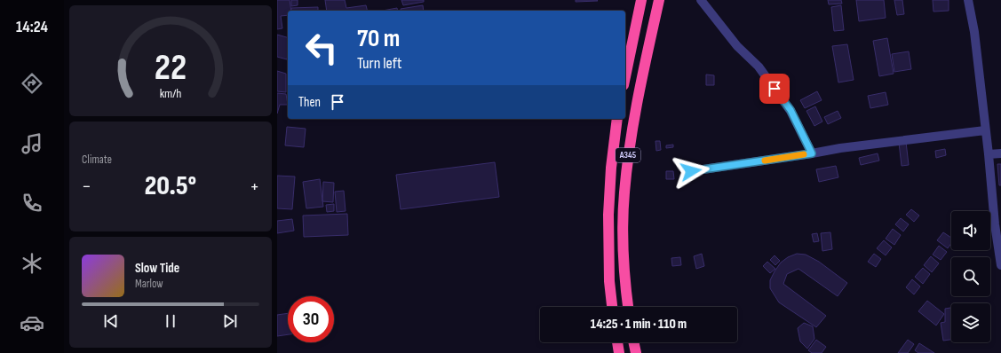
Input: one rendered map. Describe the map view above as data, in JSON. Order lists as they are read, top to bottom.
{
  "streets": {
    "highway": ["A345"]
  },
  "page": {
    "tabs": "14:24",
    "turn": ["70 m", "Turn left"],
    "then": "Then",
    "tile": "Climate",
    "heat": ["−", "20.5°", "+"],
    "song": ["Slow Tide", "Marlow"],
    "limit": "30",
    "trip": "14:25 · 1 min · 110 m",
    "gauge": ["22", "km/h"]
  }
}
